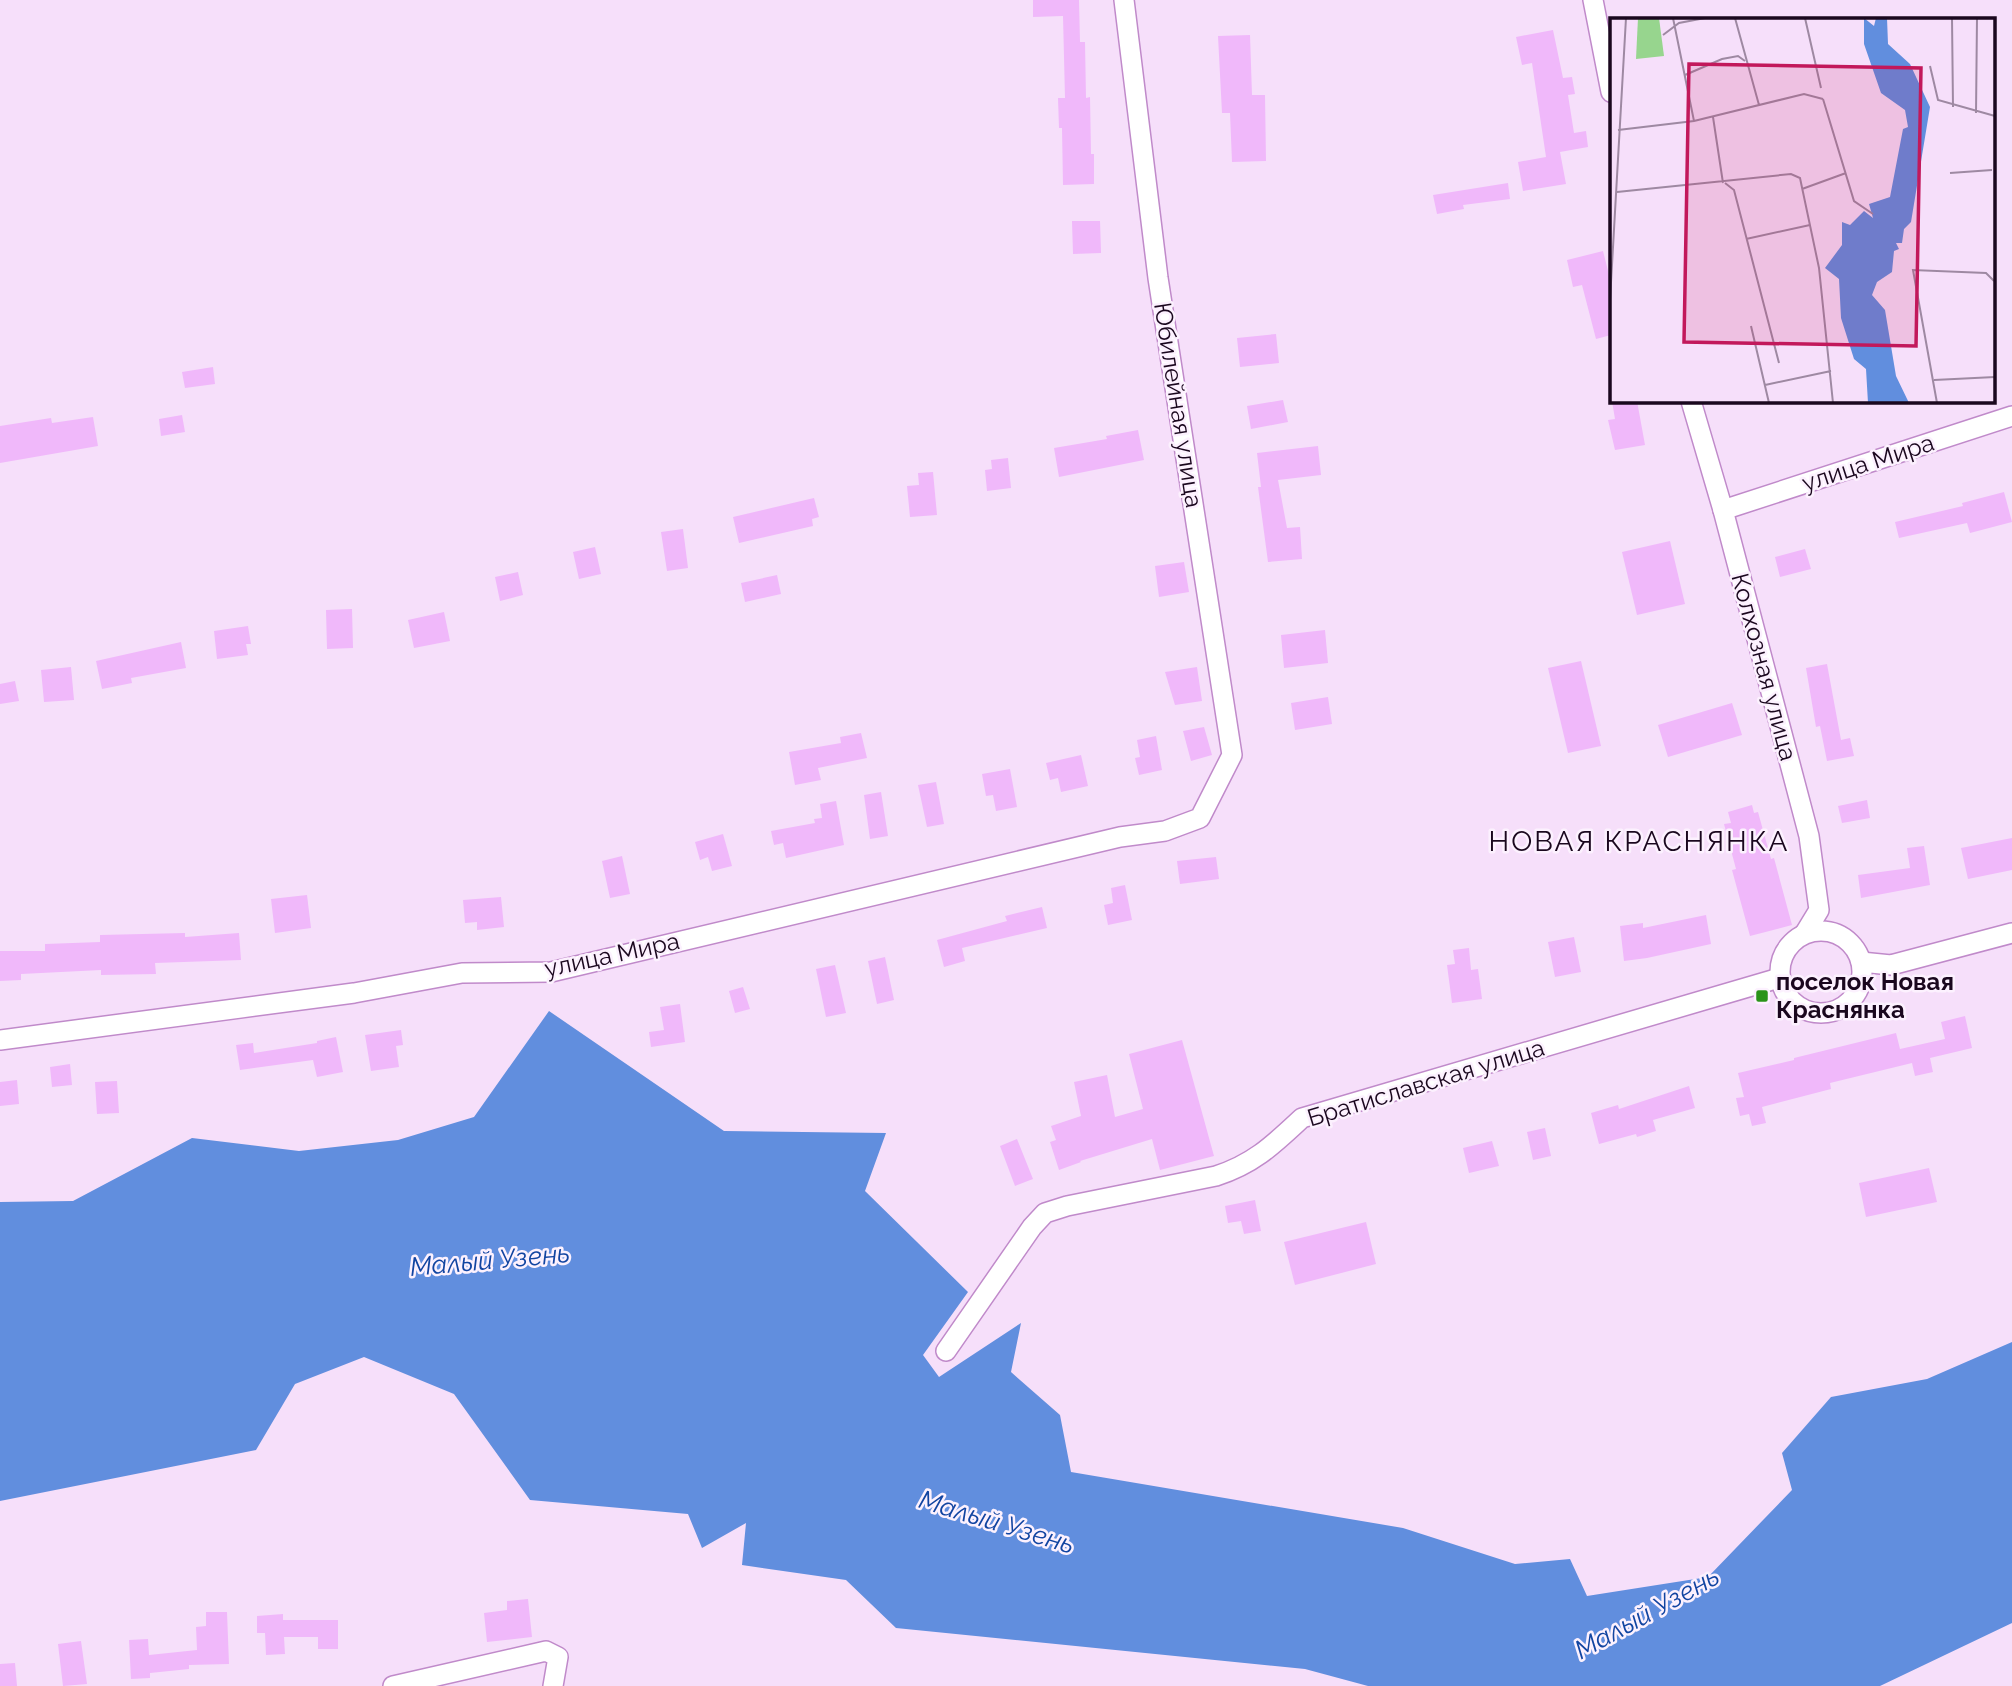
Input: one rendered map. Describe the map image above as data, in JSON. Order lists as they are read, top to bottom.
{
  "streets": {
    "street": [
      "Юбилейная улица",
      "улица Мира",
      "Колхозная улица",
      "Братиславская улица"
    ]
  },
  "crossings": [
    ["Юбилейная улица", "улица Мира"],
    ["улица Мира", "Колхозная улица"],
    ["Колхозная улица", "Братиславская улица"]
  ],
  "districts": ["НОВАЯ КРАСНЯНКА"],
  "water": ["Малый Узень"],
  "places": {
    "transit": ["поселок Новая Краснянка"]
  }
}
